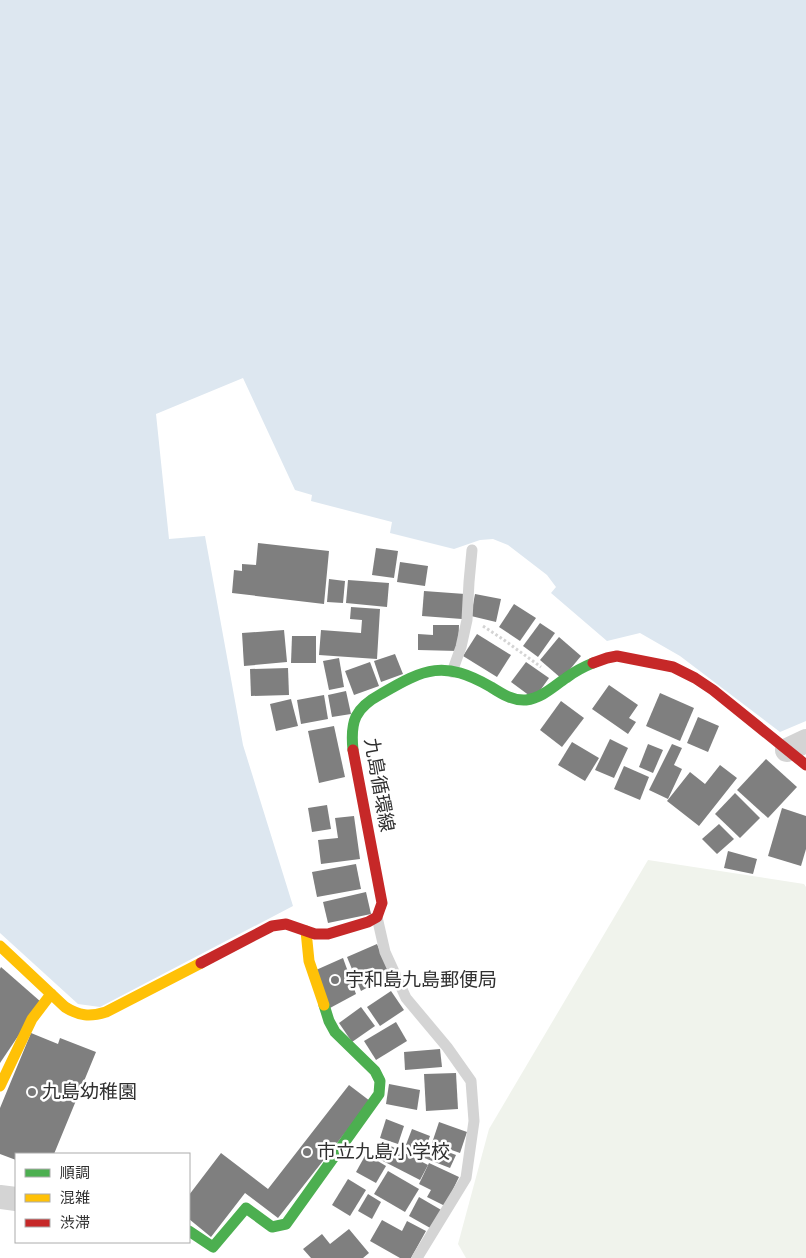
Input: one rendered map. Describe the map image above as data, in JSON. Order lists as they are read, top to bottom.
{
  "streets": {
    "main road": ["九島循環線"]
  },
  "places": ["宇和島九島郵便局", "九島幼稚園", "市立九島小学校"],
  "legend": ["順調", "混雑", "渋滞"]
}
